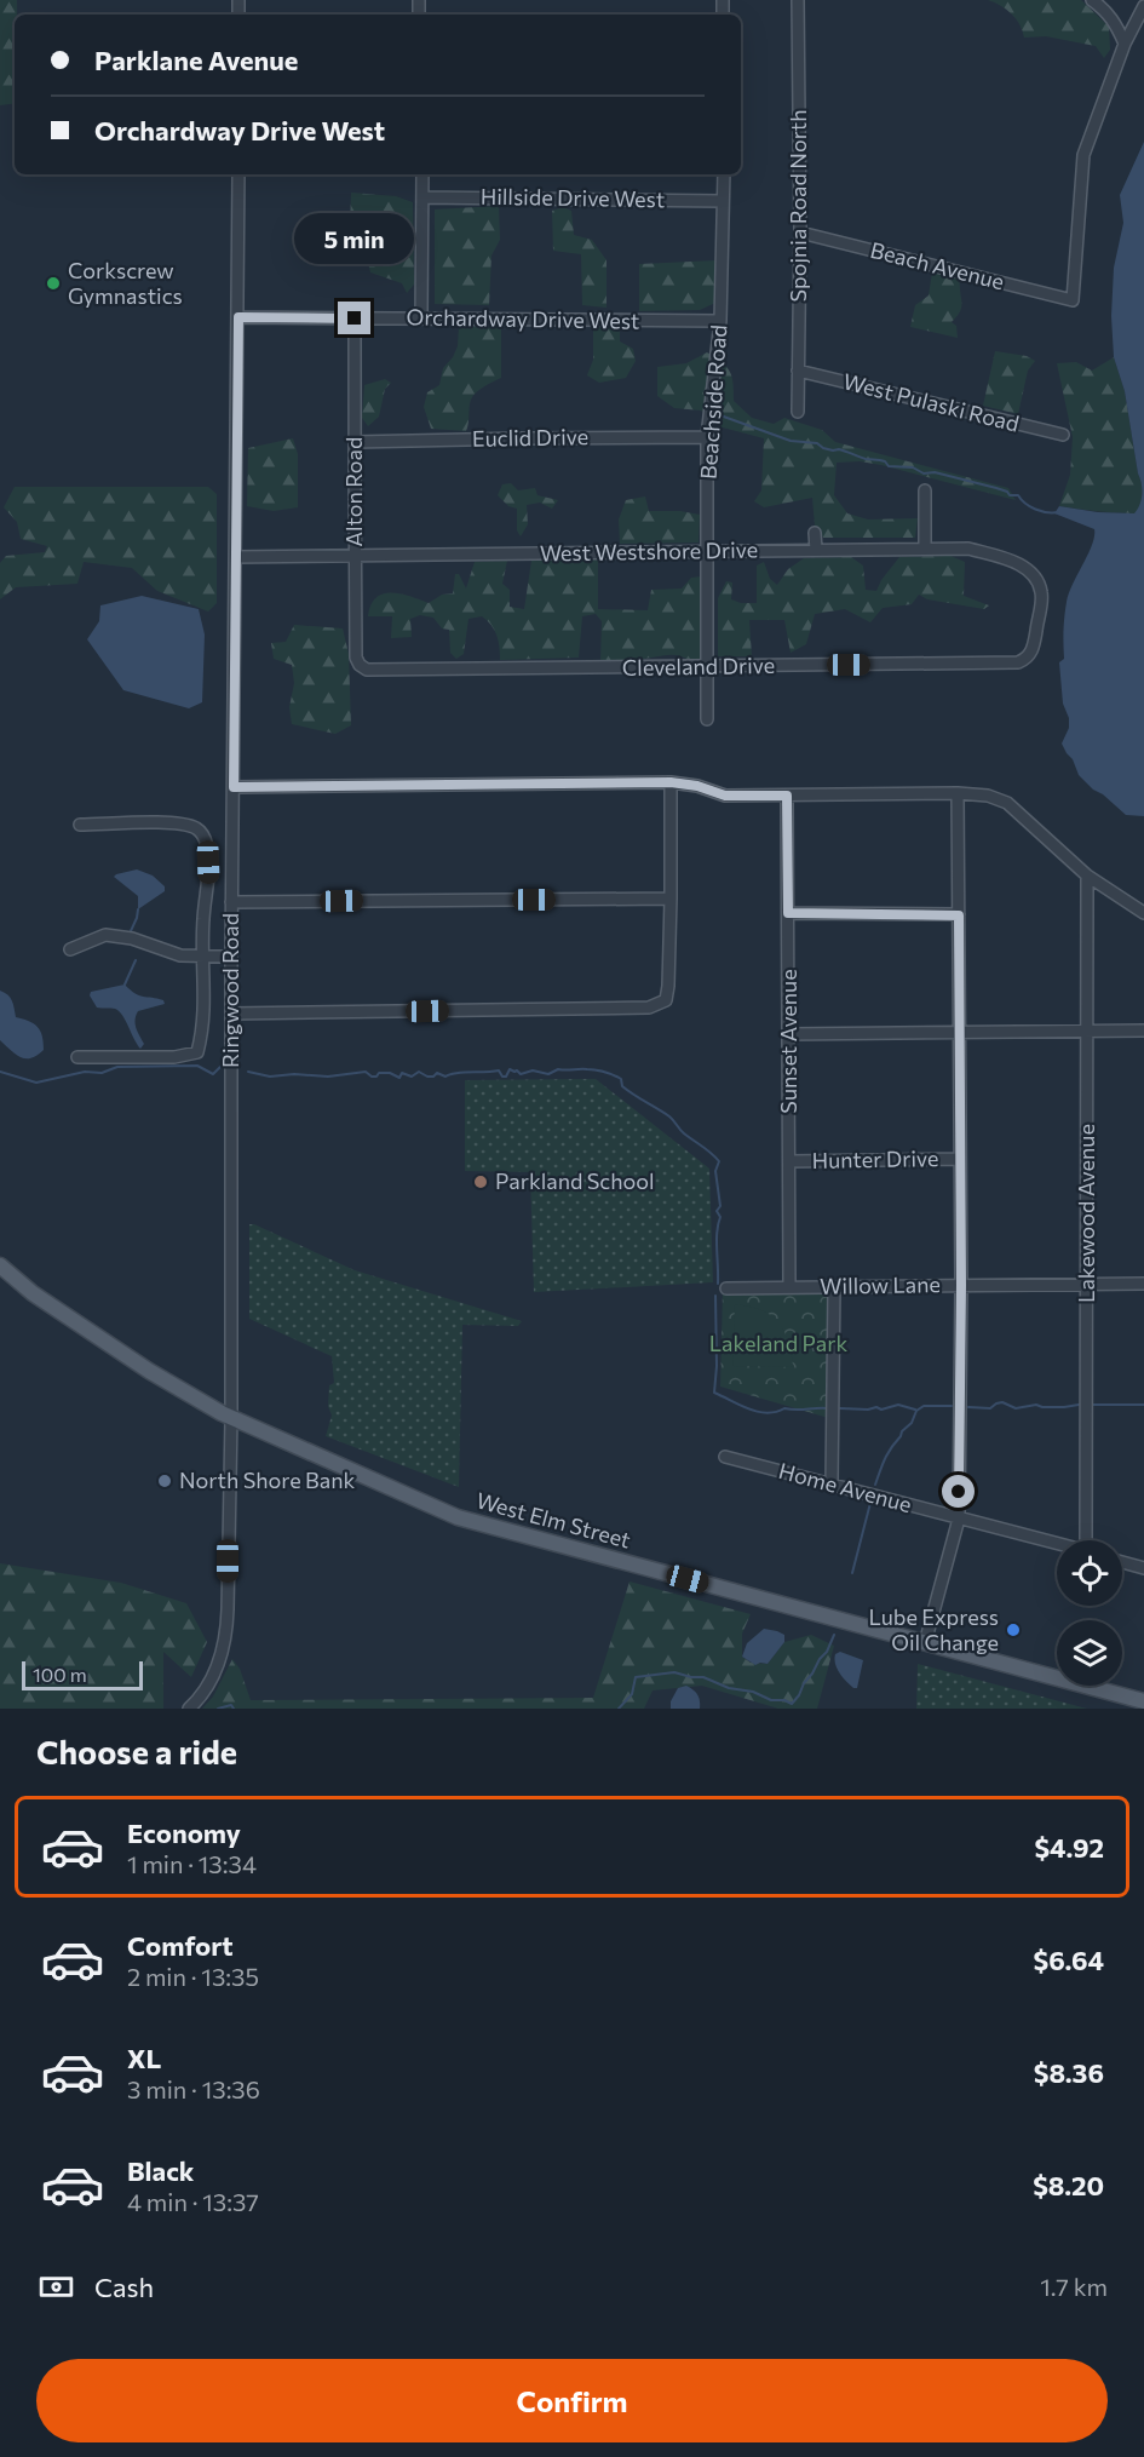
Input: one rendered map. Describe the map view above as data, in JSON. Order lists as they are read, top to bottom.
{
  "streets": {
    "main road": ["West Elm Street"],
    "street": [
      "Hillside Drive West",
      "Spojnia Road North",
      "Beach Avenue",
      "Orchardway Drive West",
      "Beachside Road",
      "West Pulaski Road",
      "Euclid Drive",
      "Alton Road",
      "West Westshore Drive",
      "Cleveland Drive",
      "Ringwood Road",
      "Sunset Avenue",
      "Hunter Drive",
      "Lakewood Avenue",
      "Willow Lane",
      "Home Avenue"
    ]
  },
  "crossings": [
    ["Hillside Drive West", "Beachside Road"],
    ["Spojnia Road North", "Beach Avenue"],
    ["Spojnia Road North", "West Pulaski Road"],
    ["Orchardway Drive West", "Beachside Road"],
    ["Orchardway Drive West", "Alton Road"],
    ["Orchardway Drive West", "Ringwood Road"],
    ["Beachside Road", "Euclid Drive"],
    ["Beachside Road", "West Westshore Drive"],
    ["Beachside Road", "Cleveland Drive"],
    ["Euclid Drive", "Alton Road"],
    ["Alton Road", "West Westshore Drive"],
    ["Alton Road", "Cleveland Drive"],
    ["West Westshore Drive", "Cleveland Drive"],
    ["West Westshore Drive", "Ringwood Road"],
    ["Ringwood Road", "West Elm Street"],
    ["Sunset Avenue", "Hunter Drive"],
    ["Sunset Avenue", "Willow Lane"],
    ["Lakewood Avenue", "Willow Lane"]
  ],
  "parks": ["Lakeland Park"],
  "places": [
    "Corkscrew Gymnastics",
    "Parkland School",
    "North Shore Bank",
    "Lube Express Oil Change"
  ],
  "scale_bar": "100 m",
  "page": {
    "banner": ["Parklane Avenue", "Orchardway Drive West"],
    "bubble": "5 min",
    "scale": "100 m",
    "heading": "Choose a ride",
    "list": [
      {
        "name": "Economy",
        "note": "1 min · 13:34",
        "value": "$4.92"
      },
      {
        "name": "Comfort",
        "note": "2 min · 13:35",
        "value": "$6.64"
      },
      {
        "name": "XL",
        "note": "3 min · 13:36",
        "value": "$8.36"
      },
      {
        "name": "Black",
        "note": "4 min · 13:37",
        "value": "$8.20"
      }
    ],
    "pay": ["Cash", "1.7 km"],
    "buttons": "Confirm"
  }
}
